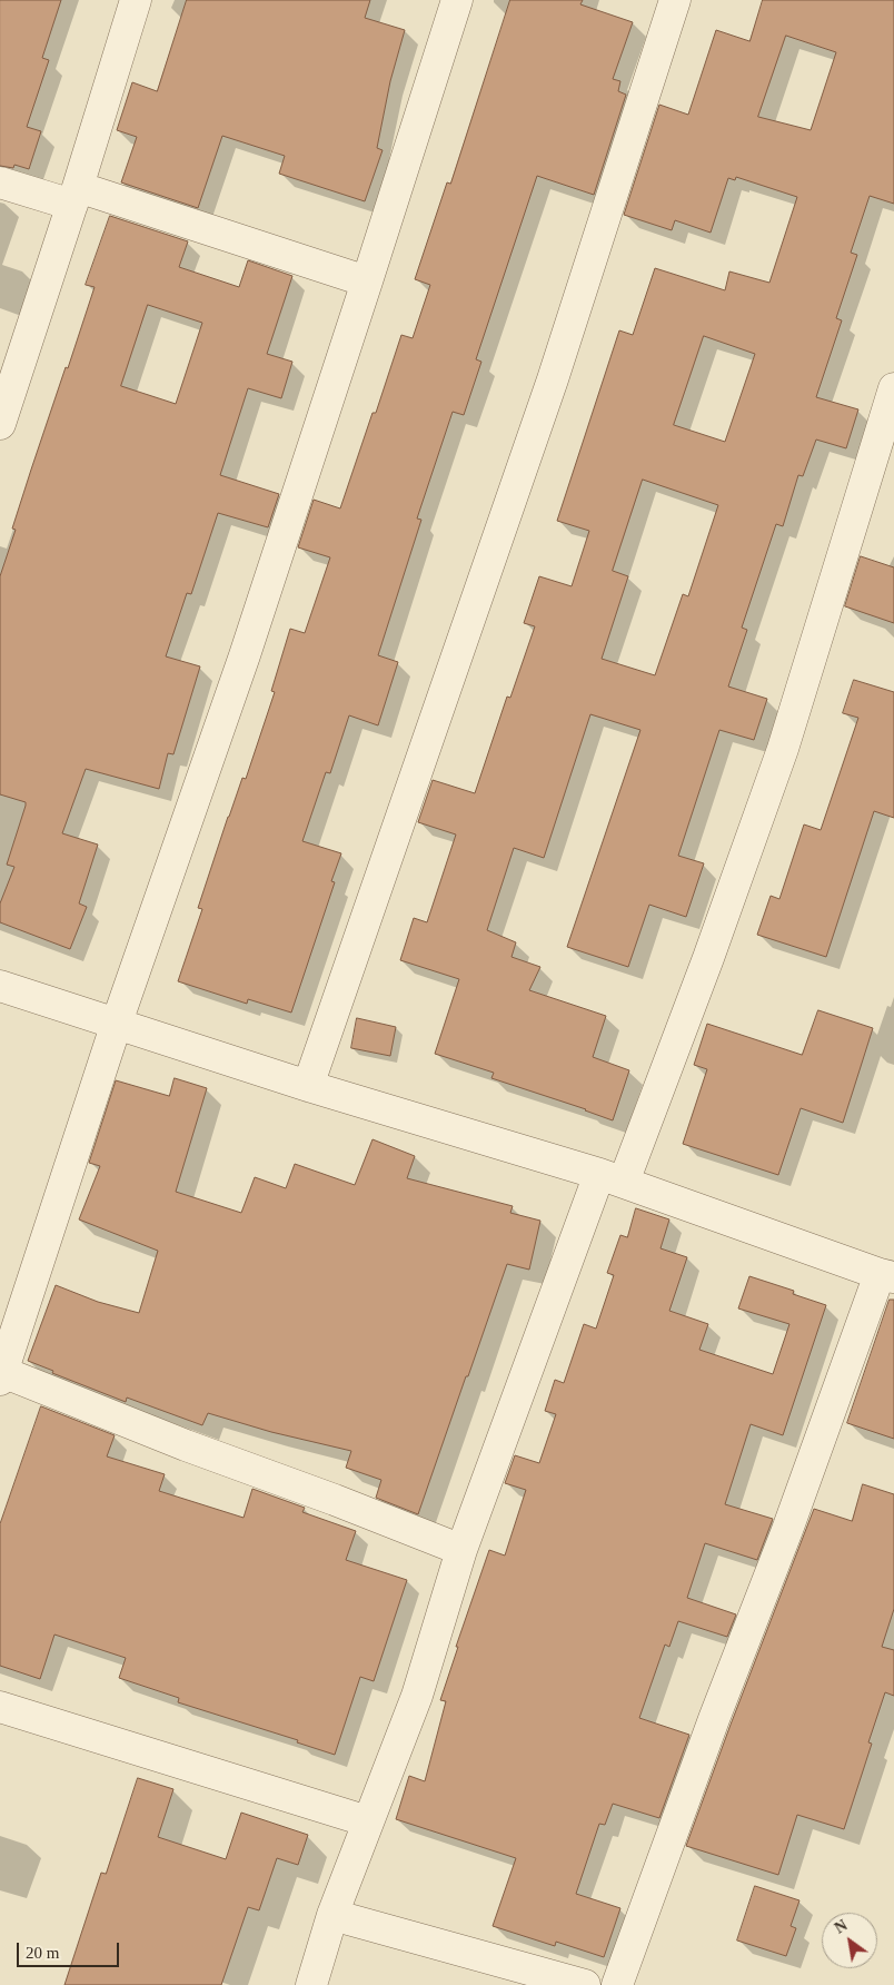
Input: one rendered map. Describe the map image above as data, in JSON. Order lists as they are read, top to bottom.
{
  "scale_bar": "20 m",
  "north": "top left"
}
